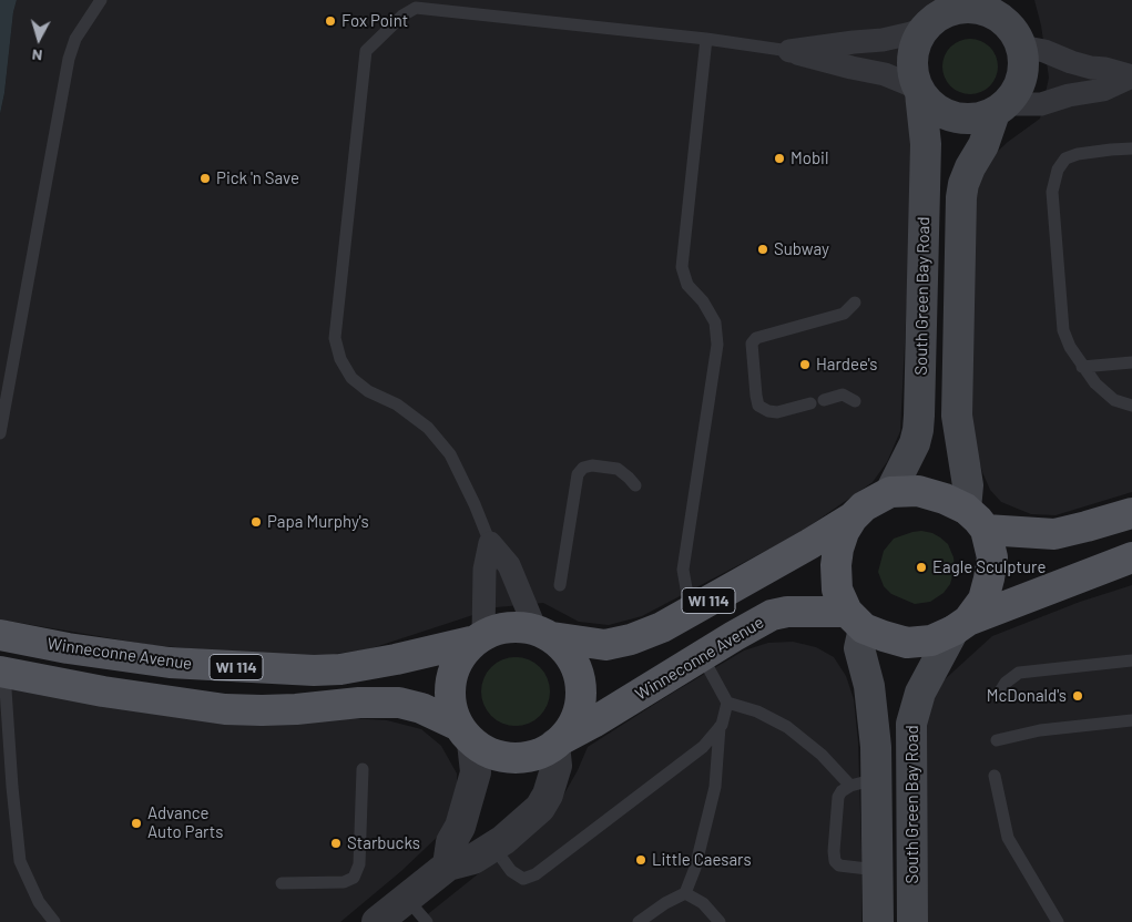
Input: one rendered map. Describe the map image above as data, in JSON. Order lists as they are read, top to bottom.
{
  "streets": {
    "main road": ["South Green Bay Road", "WI 114", "Winneconne Avenue"]
  },
  "crossings": [
    ["South Green Bay Road", "WI 114"],
    ["South Green Bay Road", "Winneconne Avenue"],
    ["WI 114", "Winneconne Avenue"]
  ],
  "places": [
    "Fox Point",
    "Mobil",
    "Pick 'n Save",
    "Subway",
    "Hardee's",
    "Papa Murphy's",
    "Eagle Sculpture",
    "McDonald's",
    "Advance Auto Parts",
    "Starbucks",
    "Little Caesars"
  ],
  "north": "bottom"
}
